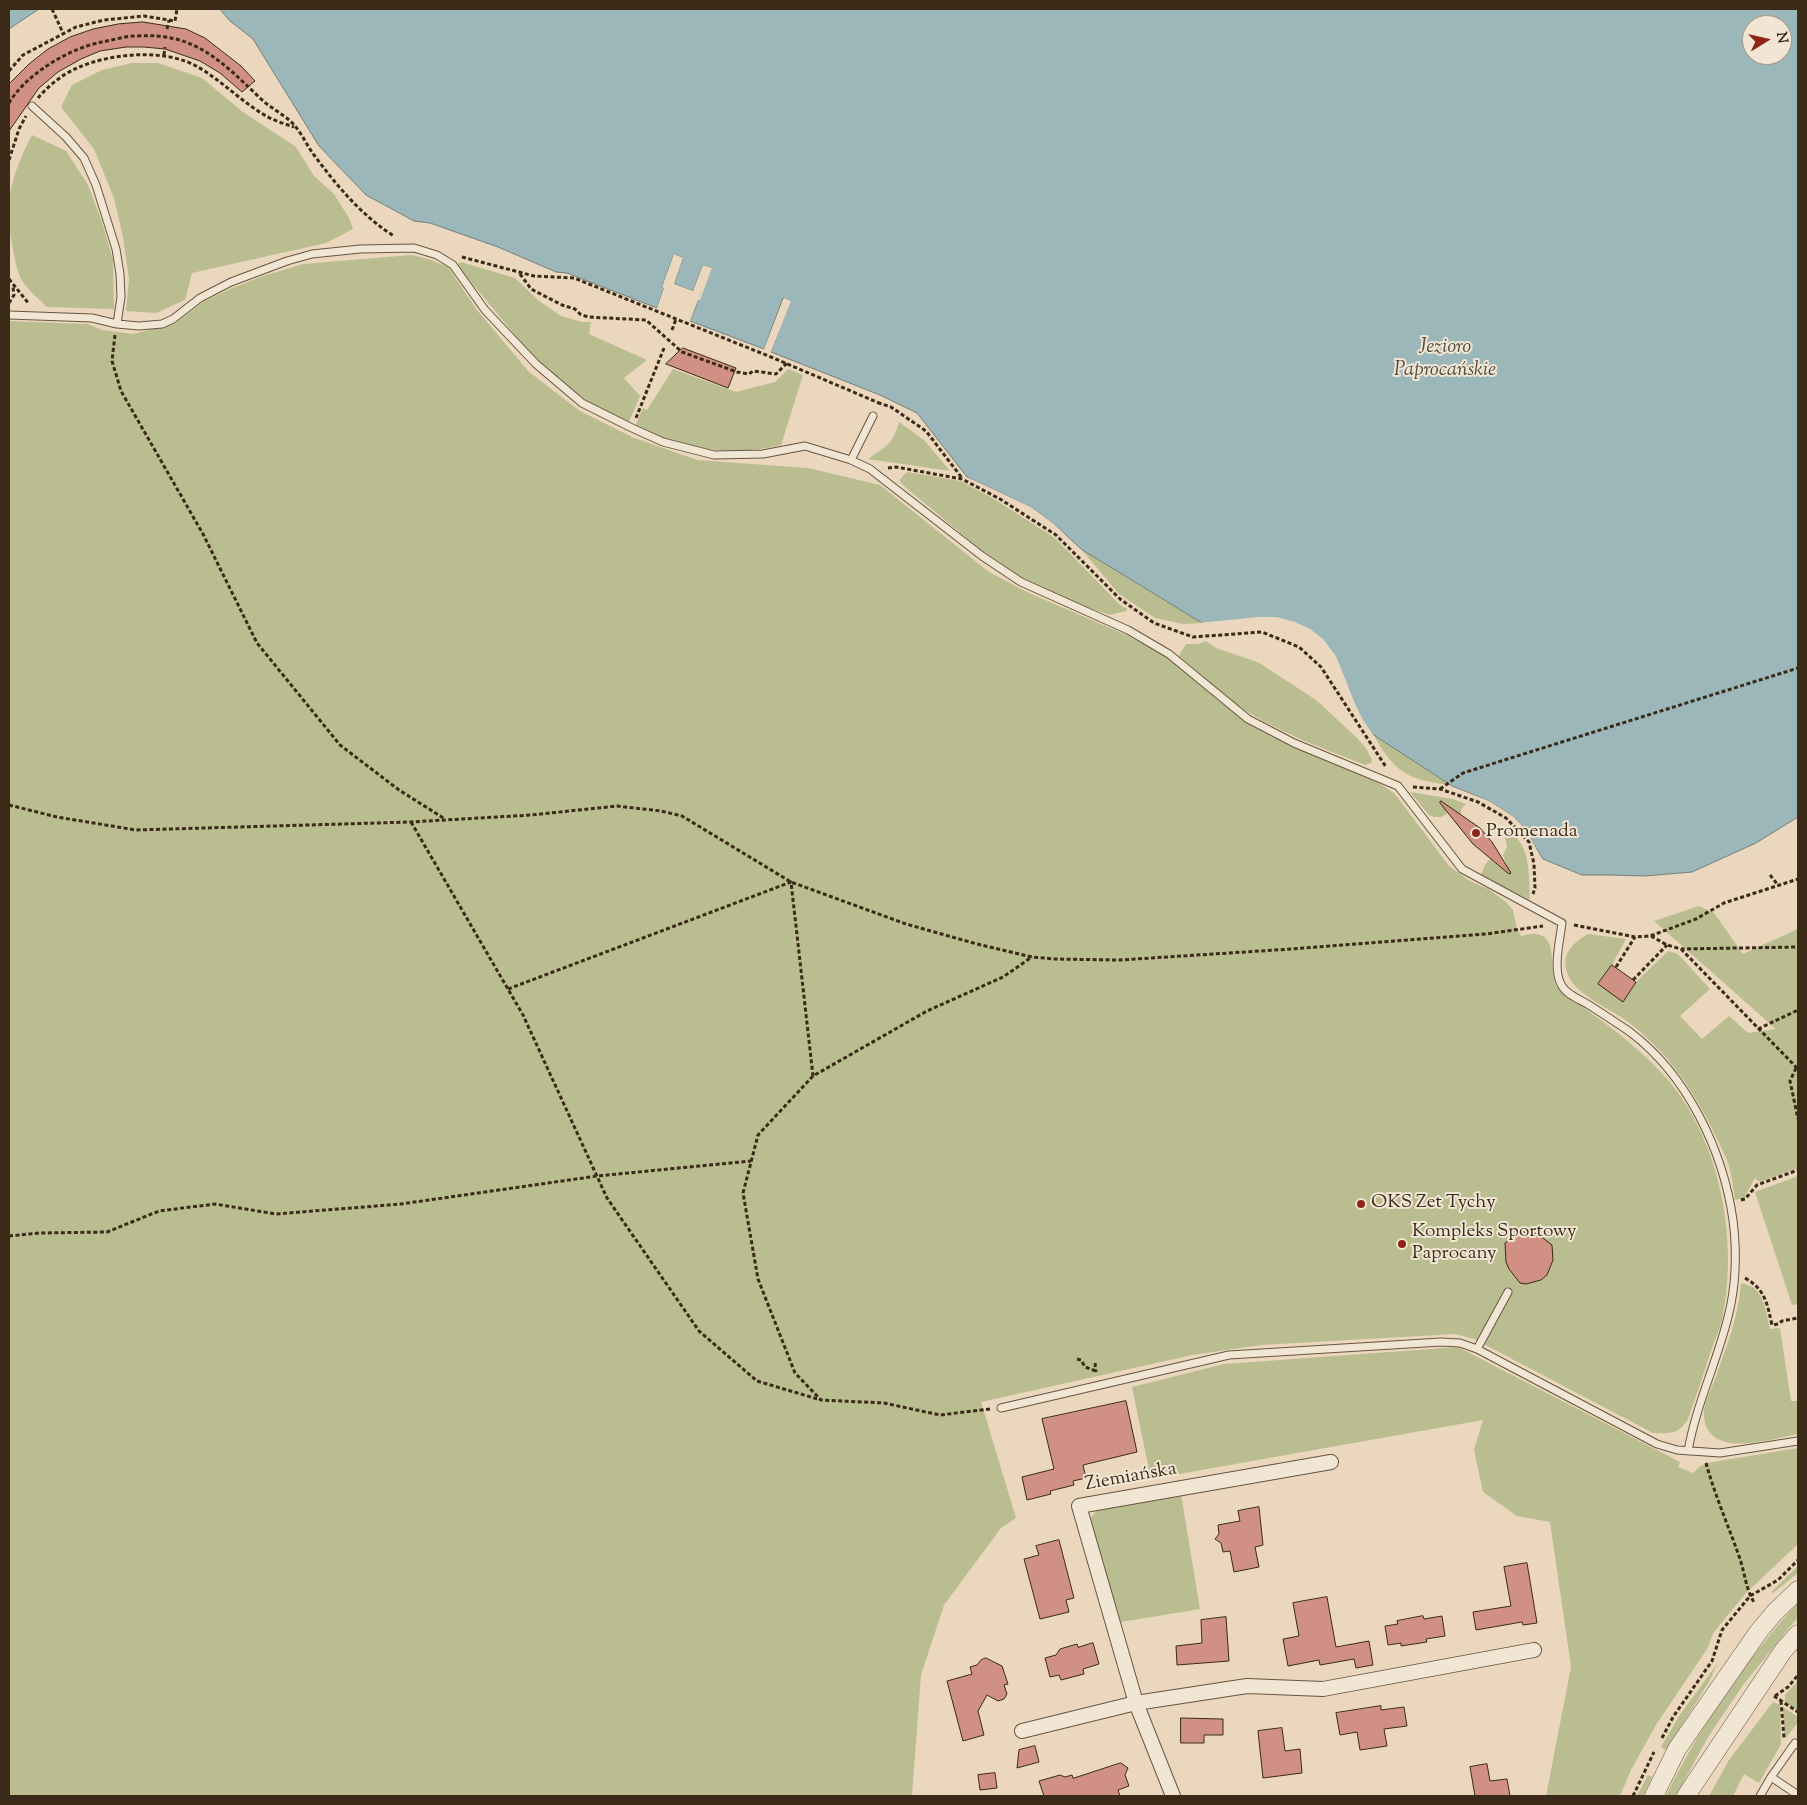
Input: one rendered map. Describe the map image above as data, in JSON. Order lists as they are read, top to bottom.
{
  "streets": {
    "street": ["Ziemiańska"]
  },
  "water": ["Jezioro Paprocańskie"],
  "places": ["Promenada", "OKS Zet Tychy", "Kompleks Sportowy Paprocany"],
  "north": "right"
}
